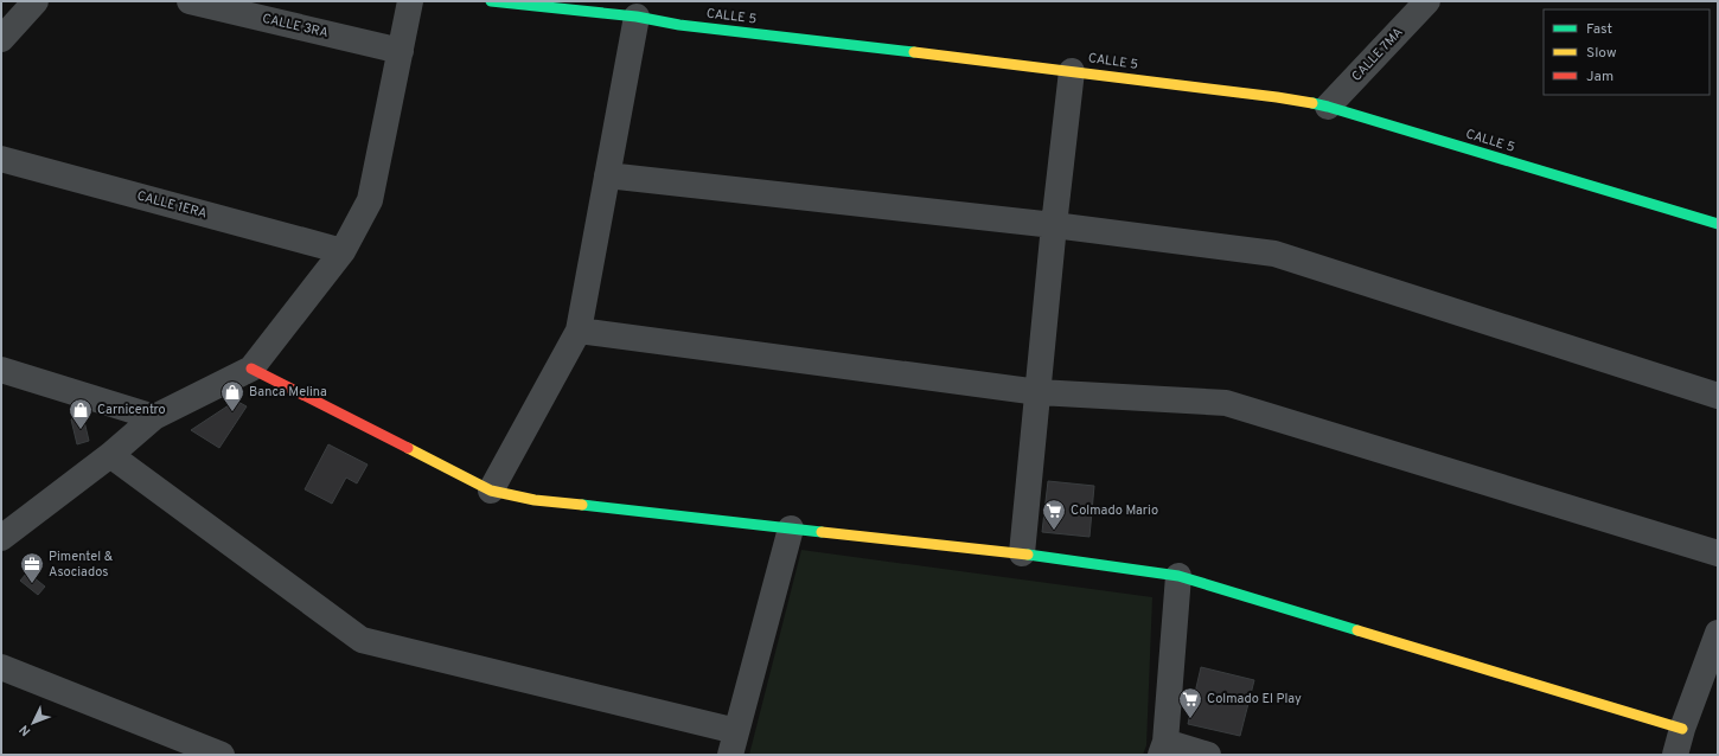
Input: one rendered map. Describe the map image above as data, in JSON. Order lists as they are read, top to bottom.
{
  "streets": {
    "street": [
      "CALLE 5",
      "CALLE 3RA",
      "CALLE 7MA",
      "CALLE 1ERA"
    ]
  },
  "crossings": [
    ["CALLE 5", "CALLE 7MA"]
  ],
  "places": {
    "shop": ["Banca Melina", "Carnicentro"],
    "supermarket": ["Colmado Mario", "Colmado El Play"],
    "office": ["Pimentel & Asociados"]
  },
  "legend": ["Fast", "Slow", "Jam"],
  "north": "bottom left"
}
